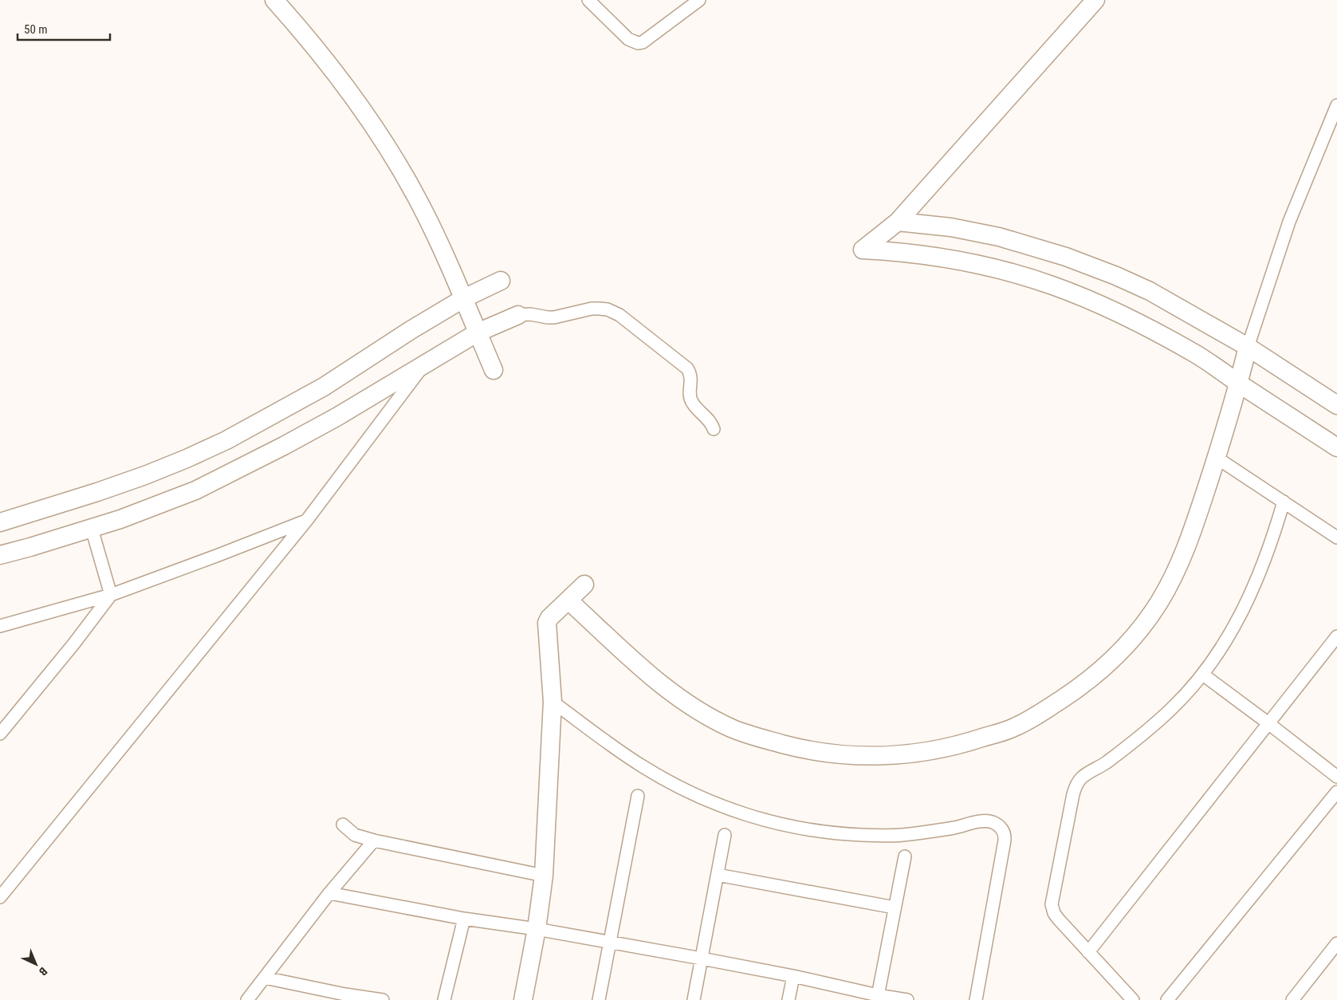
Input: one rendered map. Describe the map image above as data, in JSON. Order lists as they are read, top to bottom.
{
  "scale_bar": "50 m",
  "north": "bottom right"
}
